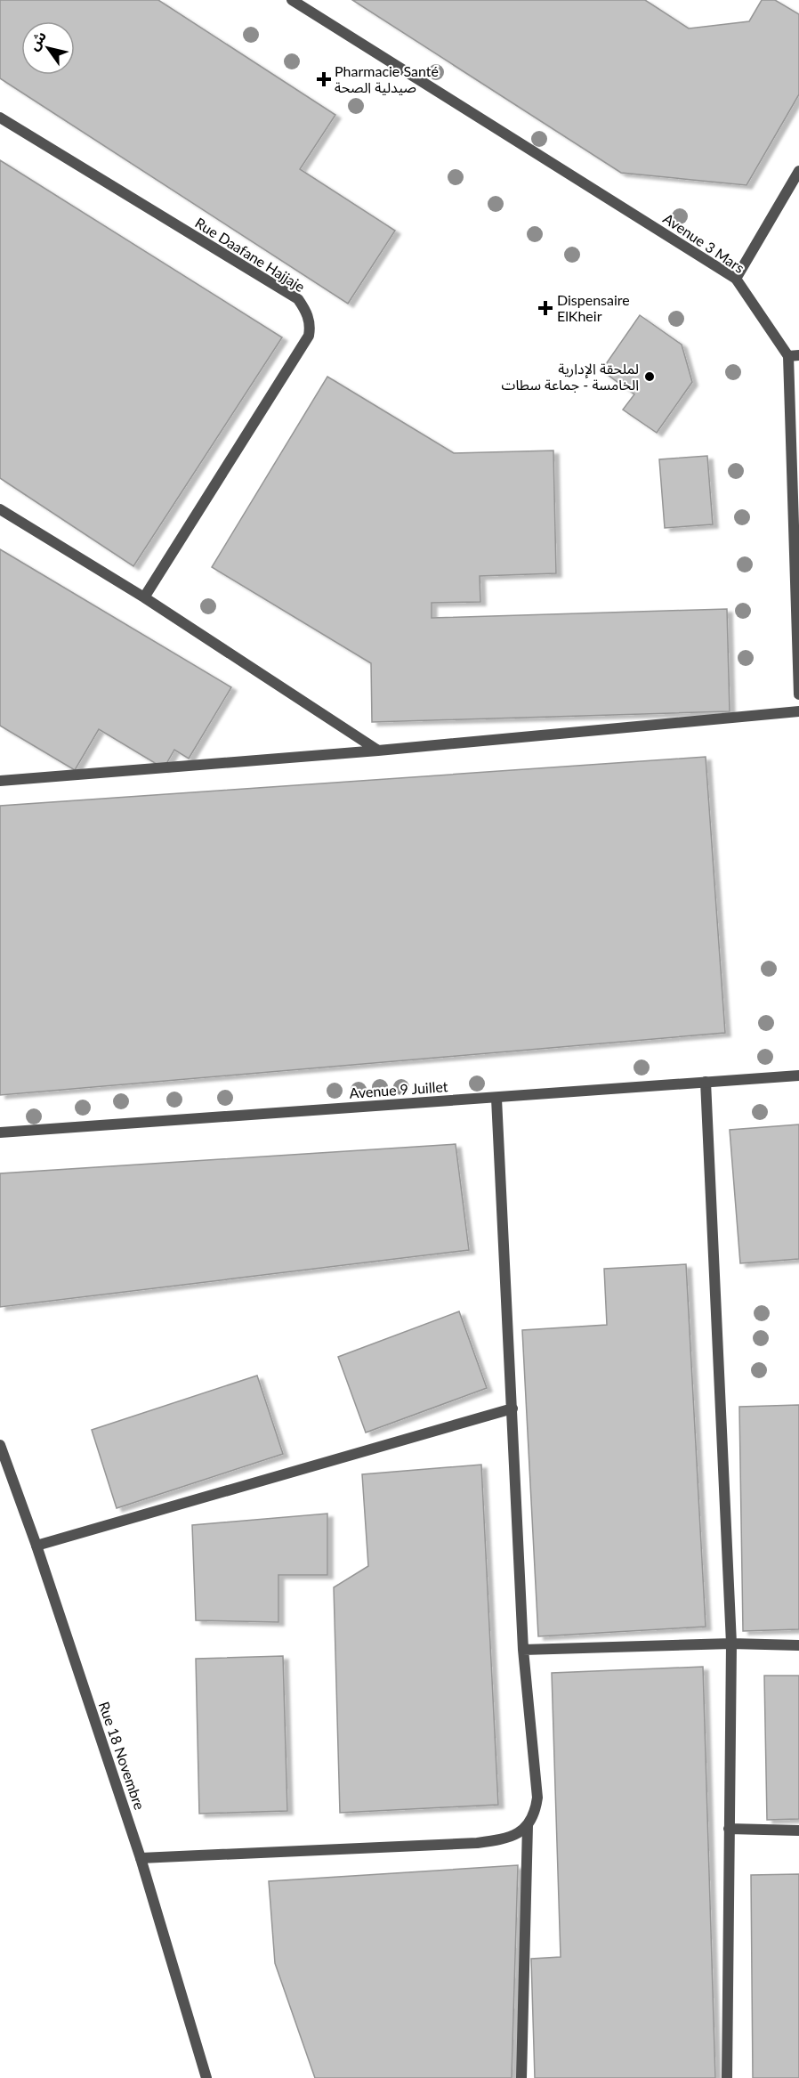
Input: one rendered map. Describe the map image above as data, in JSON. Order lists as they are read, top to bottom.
{
  "streets": {
    "street": [
      "Avenue 3 Mars",
      "Rue Daafane Hajjaje",
      "Avenue 9 Juillet",
      "Rue 18 Novembre"
    ]
  },
  "places": {
    "health": ["Pharmacie Santé صيدلية الصحة", "Dispensaire ElKheir"],
    "other": ["لملحقة الإدارية الخامسة - جماعة سطات"]
  },
  "north": "top left"
}
